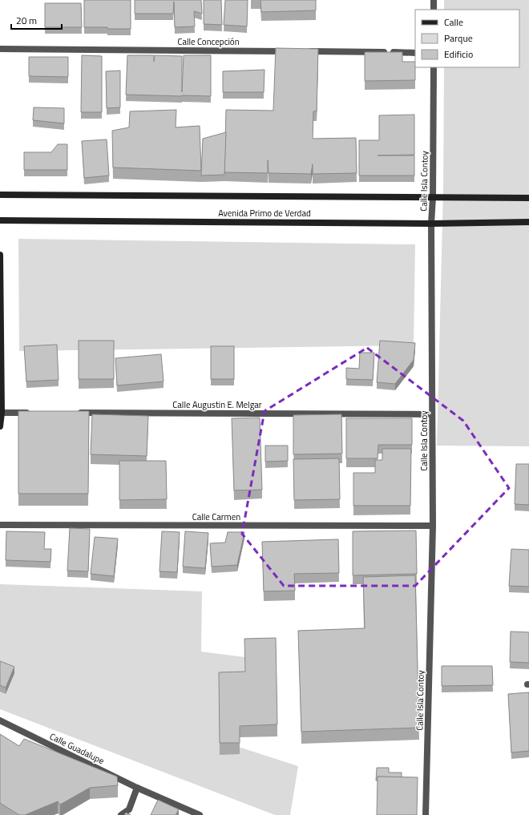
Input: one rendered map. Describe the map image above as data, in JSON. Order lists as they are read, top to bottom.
{
  "streets": {
    "main road": ["Avenida Primo de Verdad"],
    "street": [
      "Calle Concepción",
      "Calle Isla Contoy",
      "Calle Augustin E. Melgar",
      "Calle Carmen",
      "Calle Guadalupe"
    ]
  },
  "crossings": [
    ["Calle Isla Contoy", "Avenida Primo de Verdad"],
    ["Calle Isla Contoy", "Calle Augustin E. Melgar"],
    ["Calle Isla Contoy", "Calle Carmen"]
  ],
  "legend": ["Calle", "Parque", "Edificio"],
  "scale_bar": "20 m"
}
